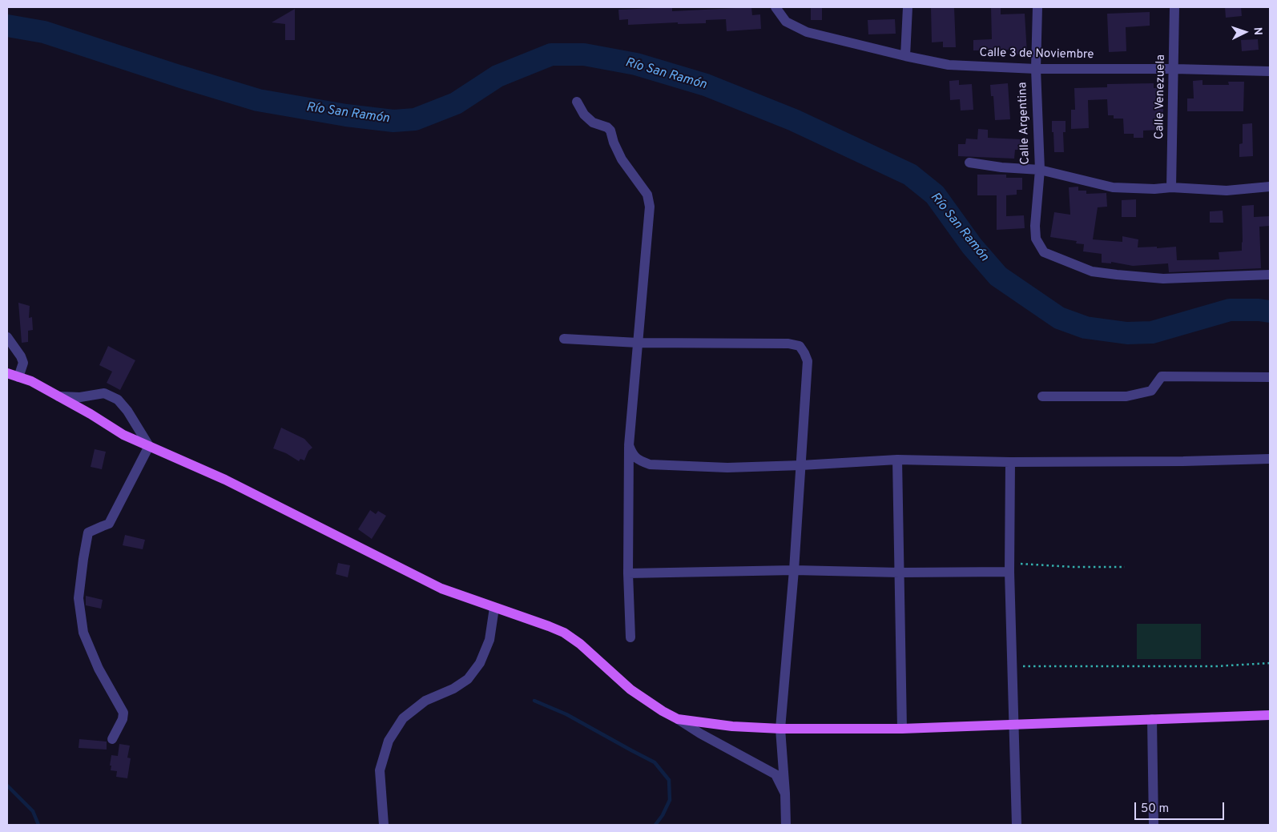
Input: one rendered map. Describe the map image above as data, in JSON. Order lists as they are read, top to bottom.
{
  "streets": {
    "street": ["Calle 3 de Noviembre", "Calle Venezuela", "Calle Argentina"]
  },
  "crossings": [
    ["Calle 3 de Noviembre", "Calle Venezuela"],
    ["Calle 3 de Noviembre", "Calle Argentina"]
  ],
  "water": ["Río San Ramón"],
  "scale_bar": "50 m",
  "north": "right"
}
